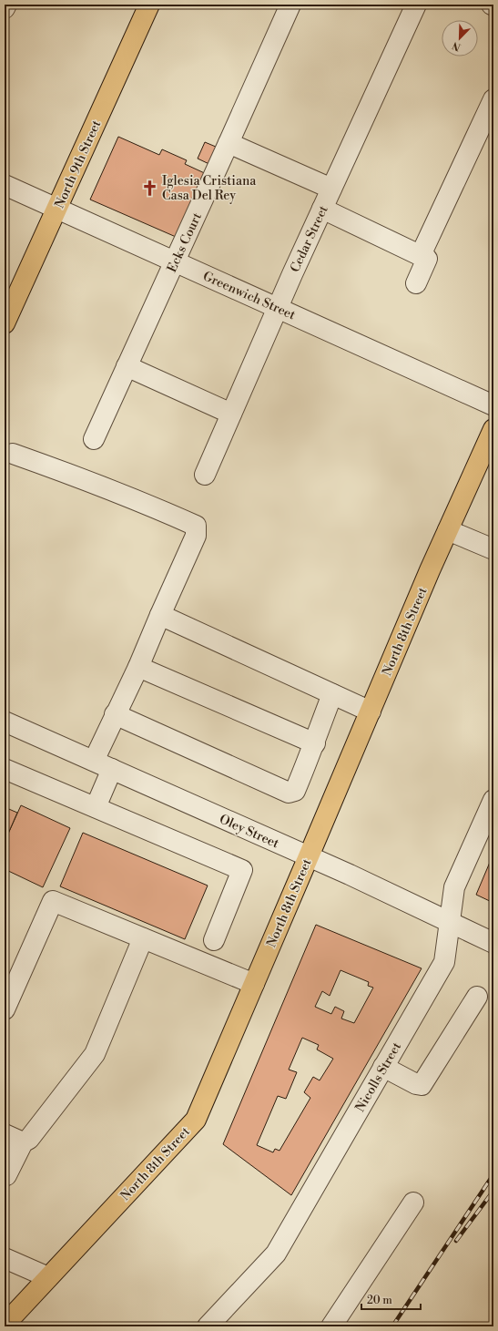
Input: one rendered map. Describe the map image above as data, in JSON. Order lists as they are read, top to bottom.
{
  "streets": {
    "main road": ["North 9th Street", "North 8th Street"],
    "street": [
      "Cedar Street",
      "Ecks Court",
      "Greenwich Street",
      "Oley Street",
      "Nicolls Street"
    ]
  },
  "crossings": [
    ["North 9th Street", "Greenwich Street"],
    ["Cedar Street", "Greenwich Street"],
    ["Ecks Court", "Greenwich Street"],
    ["North 8th Street", "Oley Street"],
    ["Oley Street", "Nicolls Street"]
  ],
  "places": {
    "church": ["Iglesia Cristiana Casa Del Rey"]
  },
  "scale_bar": "20 m",
  "north": "bottom left"
}
